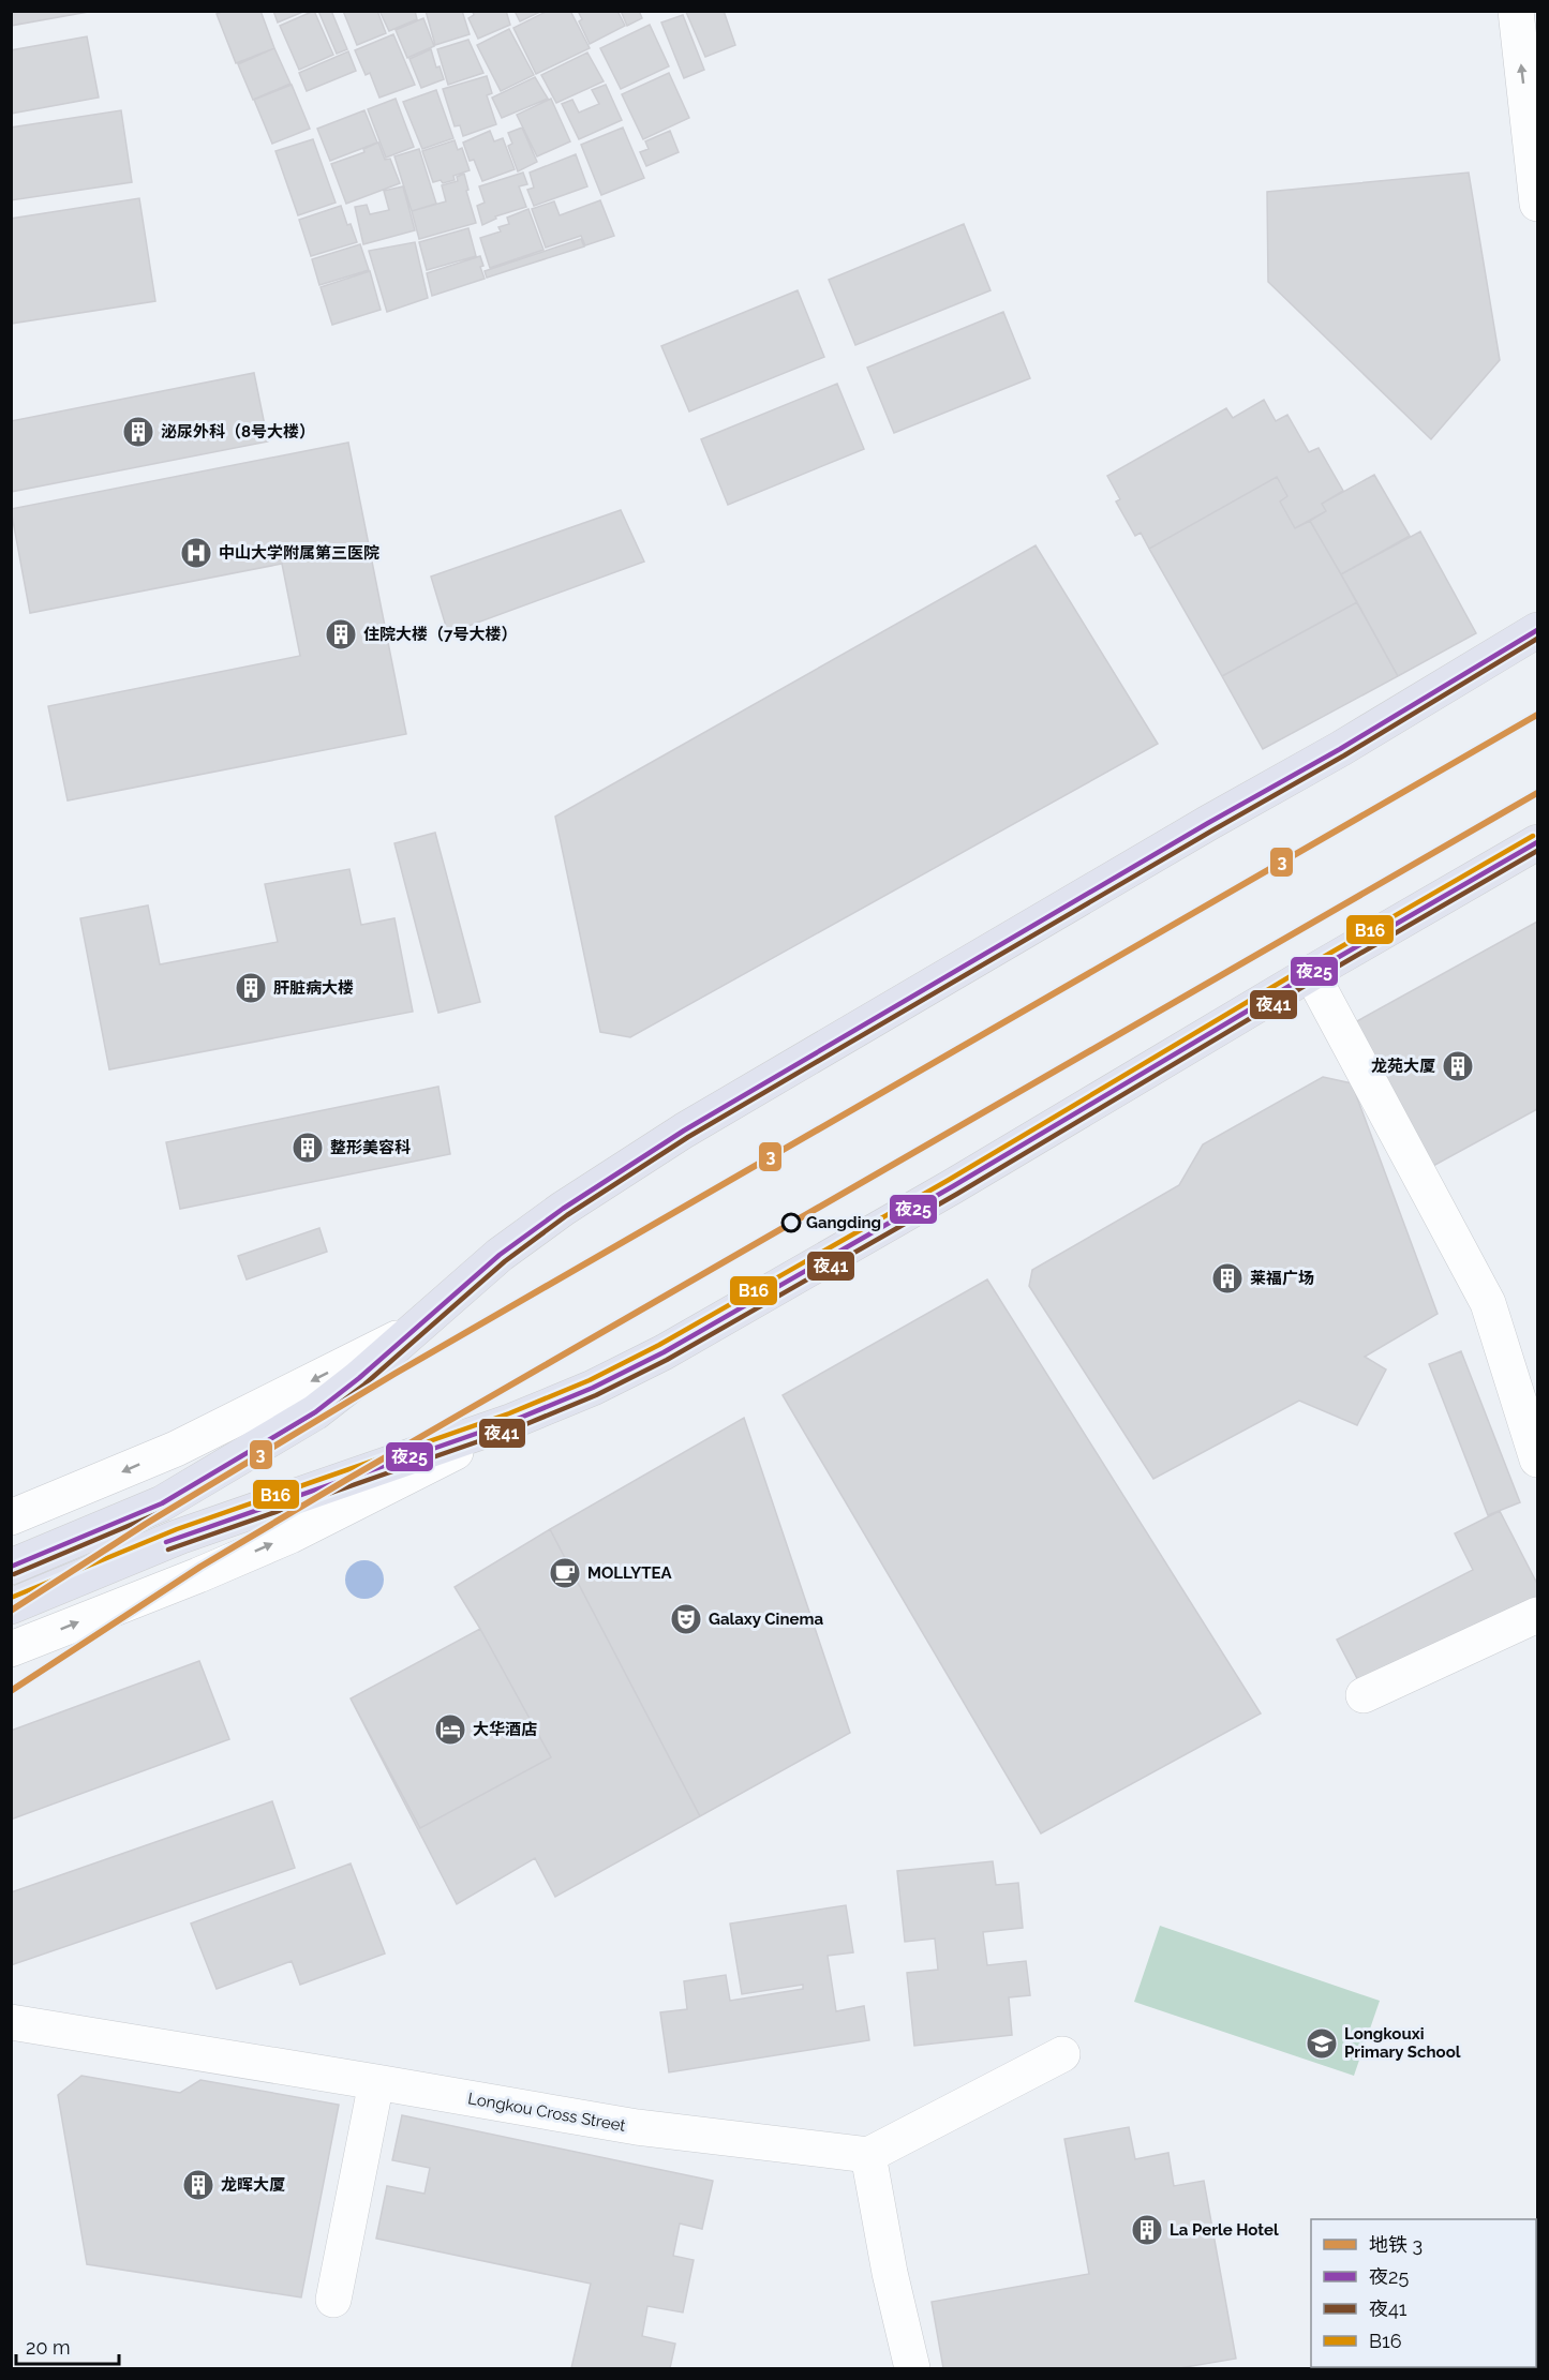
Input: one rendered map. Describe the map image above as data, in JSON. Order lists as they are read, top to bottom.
{
  "streets": {
    "street": ["Longkou Cross Street"]
  },
  "places": {
    "building": [
      "泌尿外科（8号大楼）",
      "住院大楼（7号大楼）",
      "肝脏病大楼",
      "龙苑大厦",
      "整形美容科",
      "莱福广场",
      "龙晖大厦",
      "La Perle Hotel"
    ],
    "hospital": ["中山大学附属第三医院"],
    "other": ["Gangding"],
    "cafe": ["MOLLYTEA"],
    "theatre": ["Galaxy Cinema"],
    "hotel": ["大华酒店"],
    "school or university": ["Longkouxi Primary School"]
  },
  "lines": [
    "transit line 夜25",
    "transit line 夜41",
    "metro line 3",
    "transit line B16"
  ],
  "legend": [
    "地铁 3",
    "夜25",
    "夜41",
    "B16"
  ],
  "scale_bar": "20 m"
}
